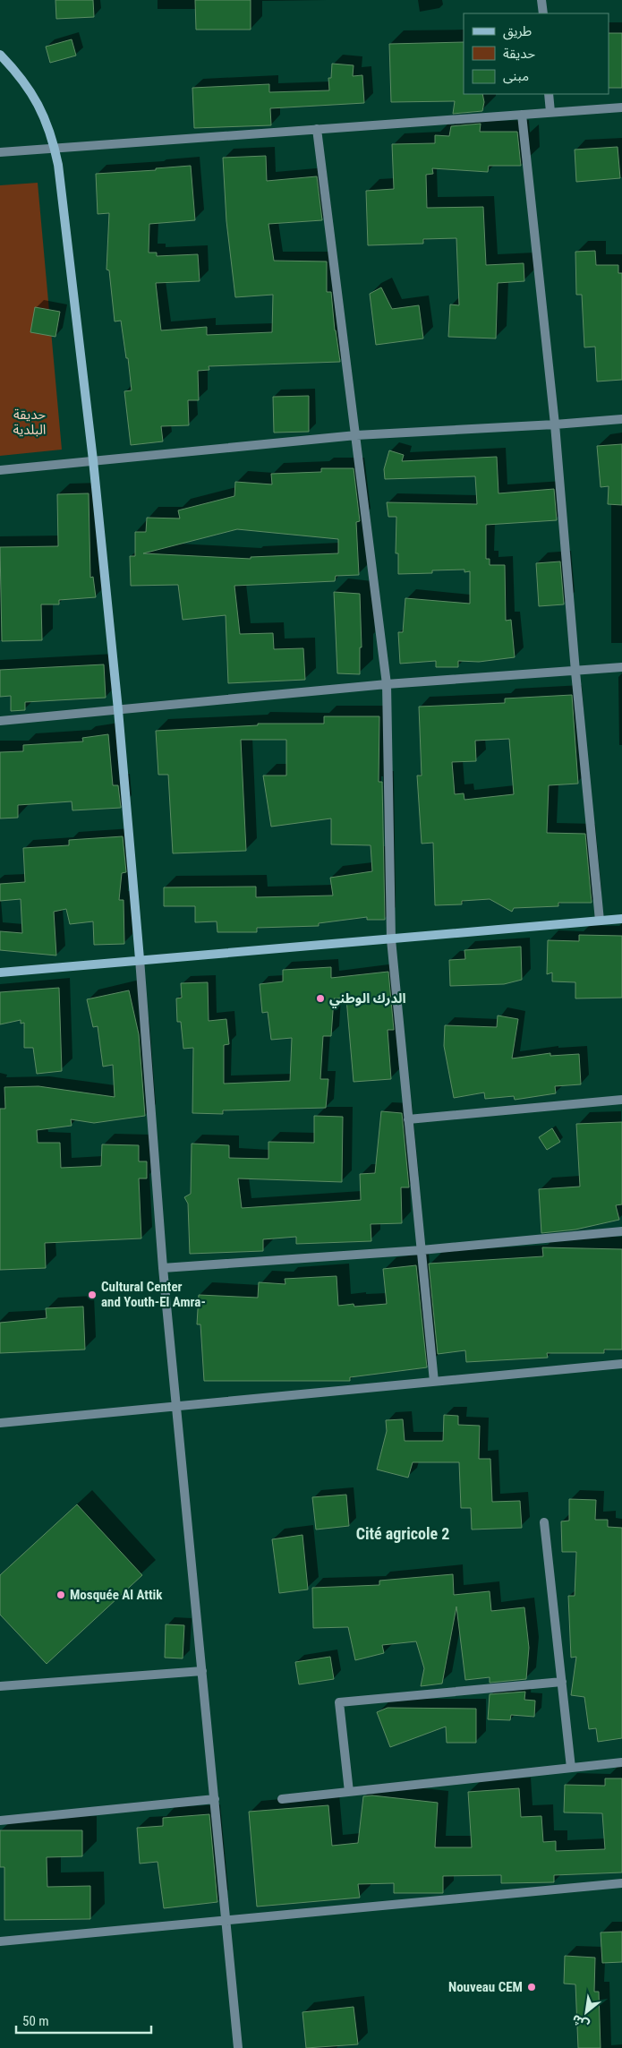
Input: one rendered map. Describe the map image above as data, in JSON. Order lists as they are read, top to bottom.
{
  "districts": ["Cité agricole 2"],
  "parks": ["حديقة البلدية"],
  "places": [
    "الدرك الوطني",
    "Cultural Center and Youth-El Amra-",
    "Mosquée Al Attik",
    "Nouveau CEM"
  ],
  "legend": ["طريق", "حديقة", "مبنى"],
  "scale_bar": "50 m",
  "north": "bottom left"
}
